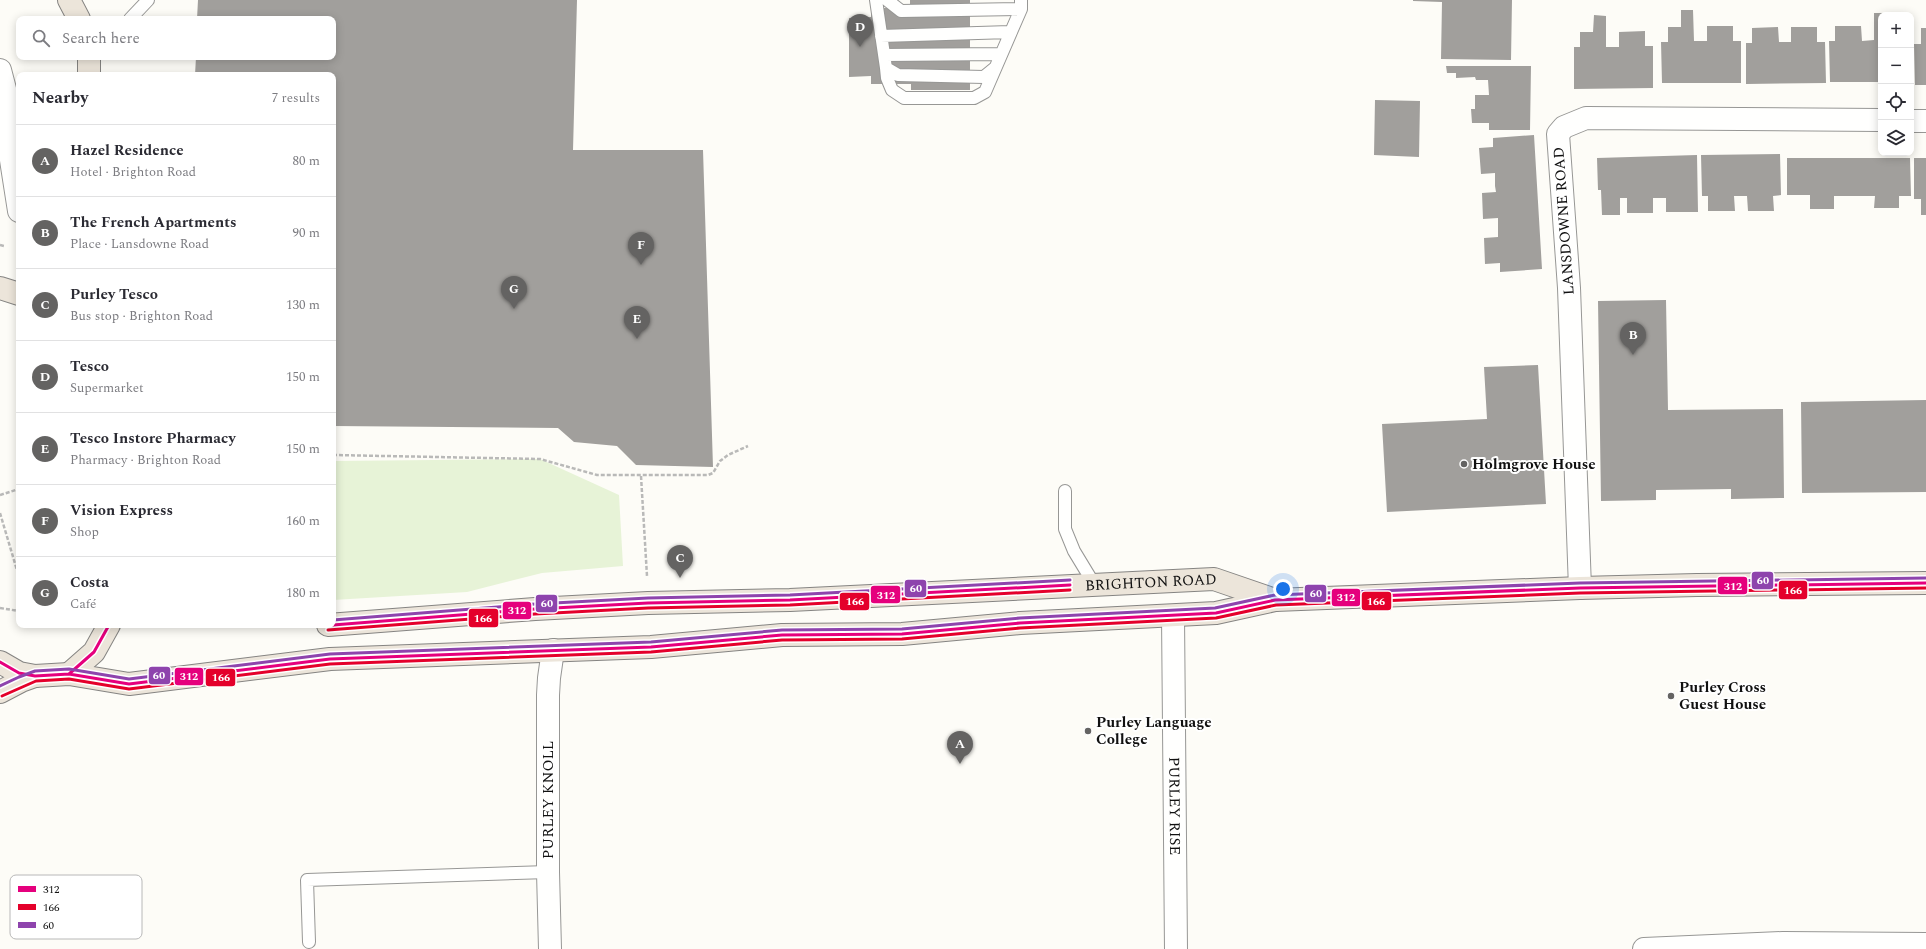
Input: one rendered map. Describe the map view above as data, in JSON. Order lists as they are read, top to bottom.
{
  "streets": {
    "highway": ["BRIGHTON ROAD"],
    "street": ["LANSDOWNE ROAD", "PURLEY KNOLL", "PURLEY RISE"]
  },
  "crossings": [
    ["LANSDOWNE ROAD", "BRIGHTON ROAD"],
    ["BRIGHTON ROAD", "PURLEY KNOLL"],
    ["BRIGHTON ROAD", "PURLEY RISE"]
  ],
  "places": ["Holmgrove House", "Purley Cross Guest House", "Purley Language College"],
  "lines": ["transit line 60", "transit line 312", "transit line 166"],
  "legend": ["312", "166", "60"],
  "page": {
    "map_buttons": ["+", "−"],
    "pins": [
      "D",
      "F",
      "G",
      "E",
      "B",
      "C",
      "A"
    ],
    "search": "Search here",
    "heading": ["Nearby", "7 results"],
    "list": [
      {
        "mark": "A",
        "name": "Hazel Residence",
        "note": "Hotel · Brighton Road",
        "value": "80 m"
      },
      {
        "mark": "B",
        "name": "The French Apartments",
        "note": "Place · Lansdowne Road",
        "value": "90 m"
      },
      {
        "mark": "C",
        "name": "Purley Tesco",
        "note": "Bus stop · Brighton Road",
        "value": "130 m"
      },
      {
        "mark": "D",
        "name": "Tesco",
        "note": "Supermarket",
        "value": "150 m"
      },
      {
        "mark": "E",
        "name": "Tesco Instore Pharmacy",
        "note": "Pharmacy · Brighton Road",
        "value": "150 m"
      },
      {
        "mark": "F",
        "name": "Vision Express",
        "note": "Shop",
        "value": "160 m"
      },
      {
        "mark": "G",
        "name": "Costa",
        "note": "Café",
        "value": "180 m"
      }
    ]
  }
}
